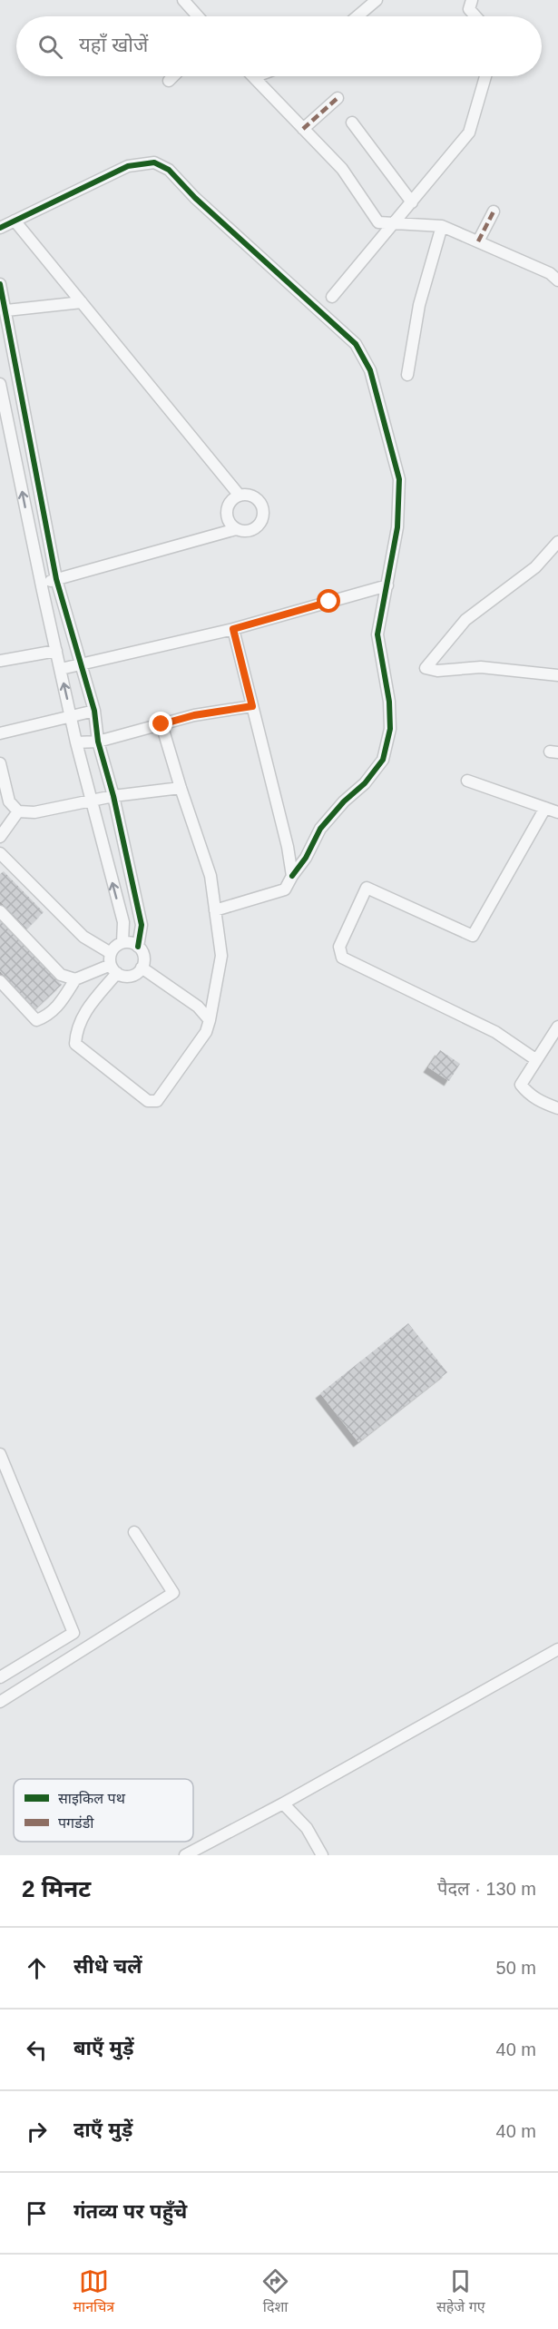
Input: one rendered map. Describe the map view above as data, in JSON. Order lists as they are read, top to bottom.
{
  "legend": ["साइकिल पथ", "पगडंडी"],
  "page": {
    "search": "यहाँ खोजें",
    "heading": ["2 मिनट", "पैदल · 130 m"],
    "list": [
      ["सीधे चलें", "50 m"],
      ["बाएँ मुड़ें", "40 m"],
      ["दाएँ मुड़ें", "40 m"],
      "गंतव्य पर पहुँचे"
    ],
    "nav": ["मानचित्र", "दिशा", "सहेजे गए"]
  }
}
